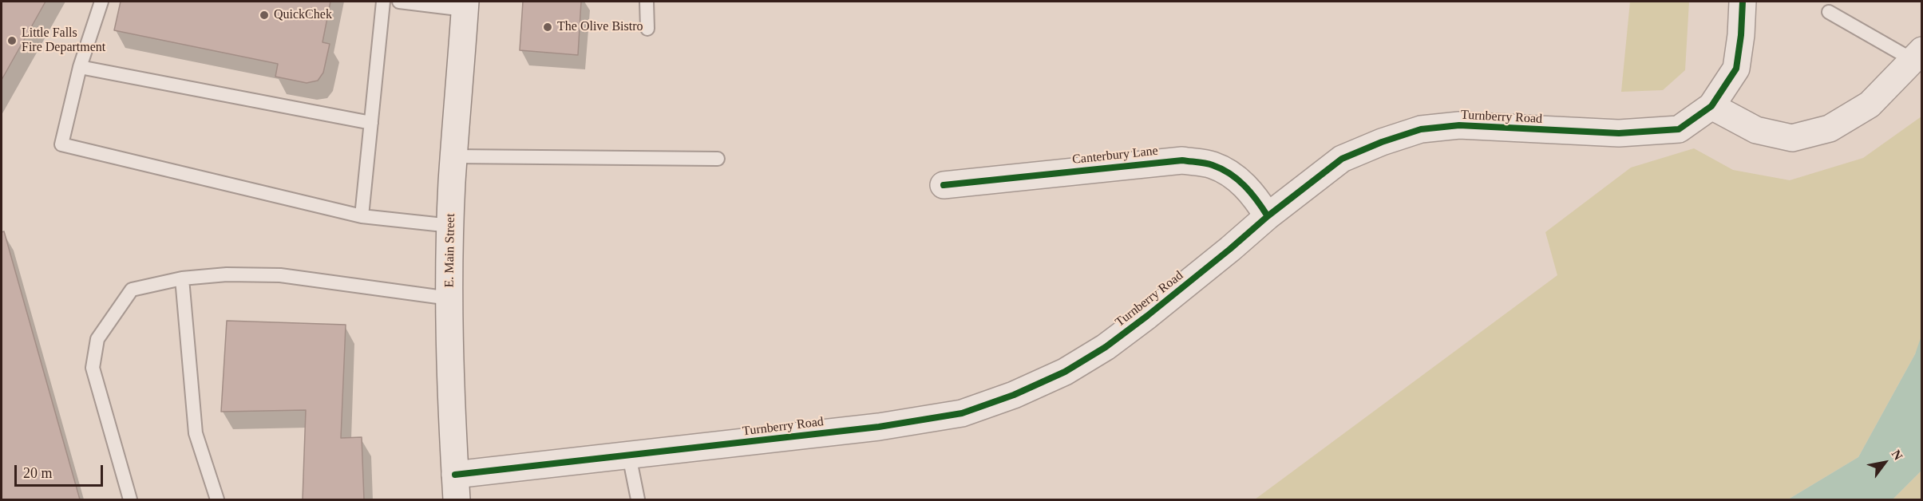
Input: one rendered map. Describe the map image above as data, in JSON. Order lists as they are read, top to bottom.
{
  "streets": {
    "street": ["Turnberry Road", "Canterbury Lane", "E. Main Street"]
  },
  "crossings": [
    ["Turnberry Road", "Canterbury Lane"],
    ["Turnberry Road", "E. Main Street"]
  ],
  "places": ["QuickChek", "The Olive Bistro", "Little Falls Fire Department"],
  "scale_bar": "20 m",
  "north": "top right"
}
